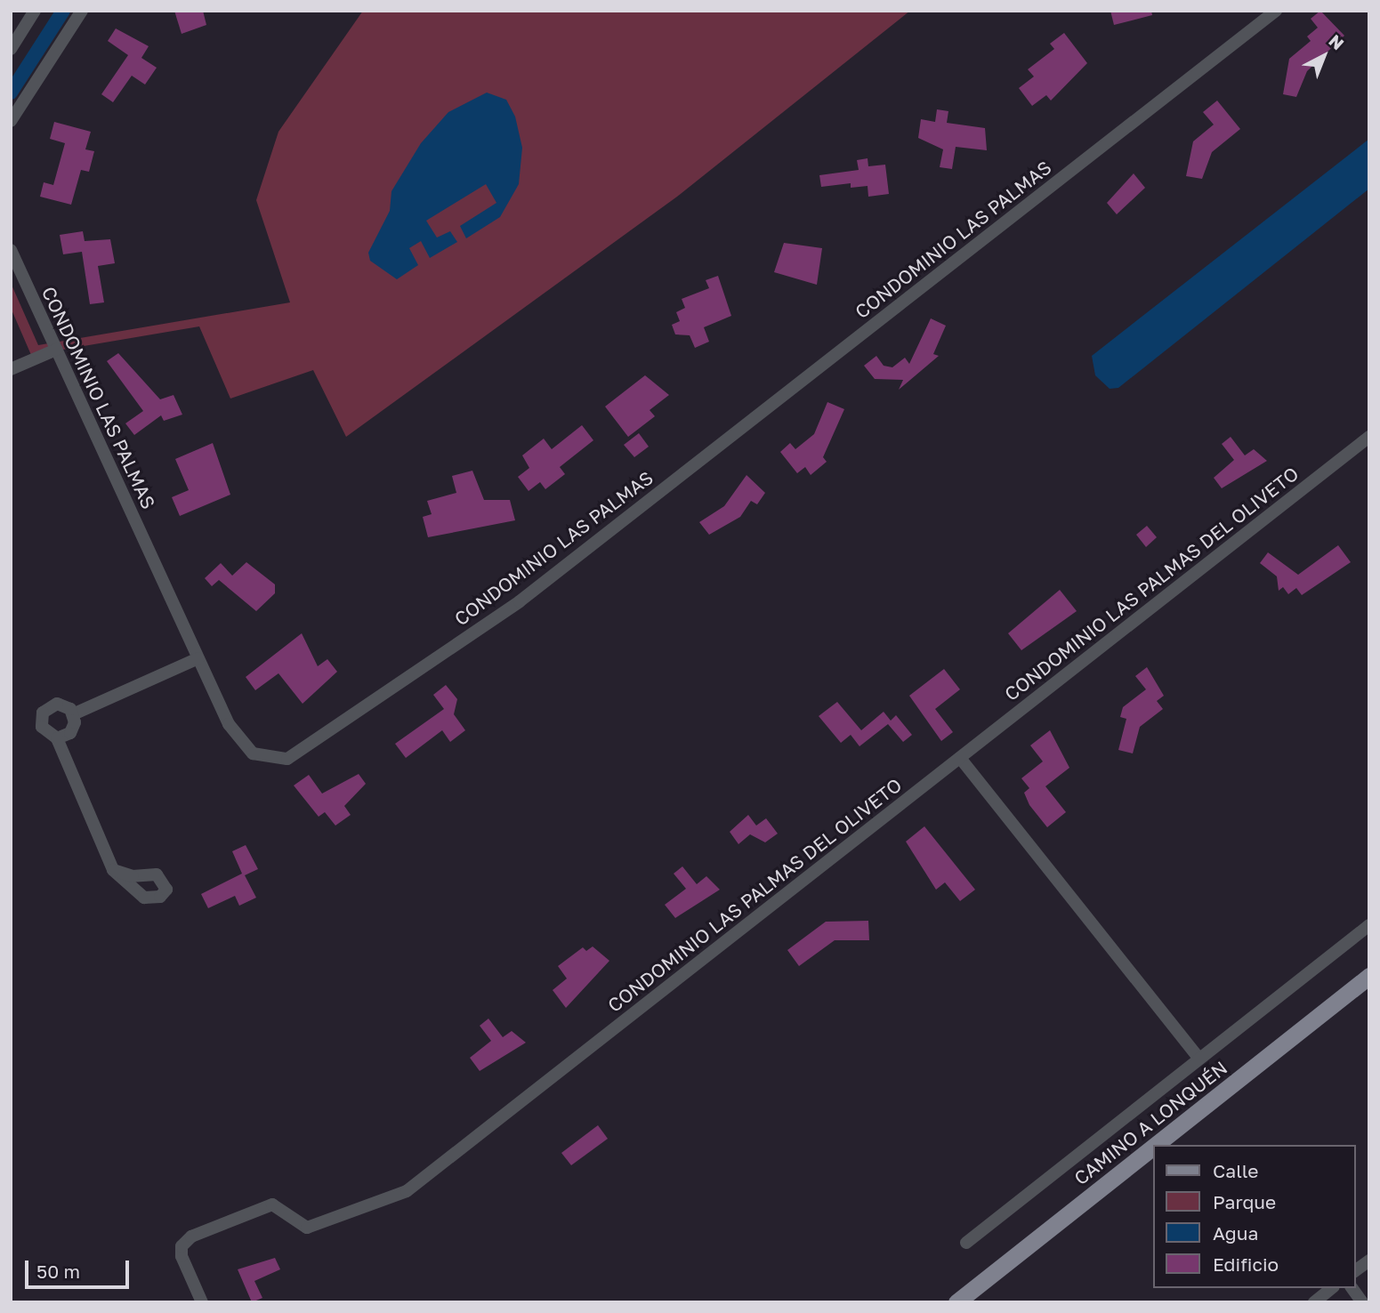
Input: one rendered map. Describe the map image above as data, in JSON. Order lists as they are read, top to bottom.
{
  "streets": {
    "main road": ["CAMINO A LONQUÉN"],
    "street": ["CONDOMINIO LAS PALMAS", "CONDOMINIO LAS PALMAS DEL OLIVETO"]
  },
  "legend": [
    "Calle",
    "Parque",
    "Agua",
    "Edificio"
  ],
  "scale_bar": "50 m",
  "north": "top right"
}
